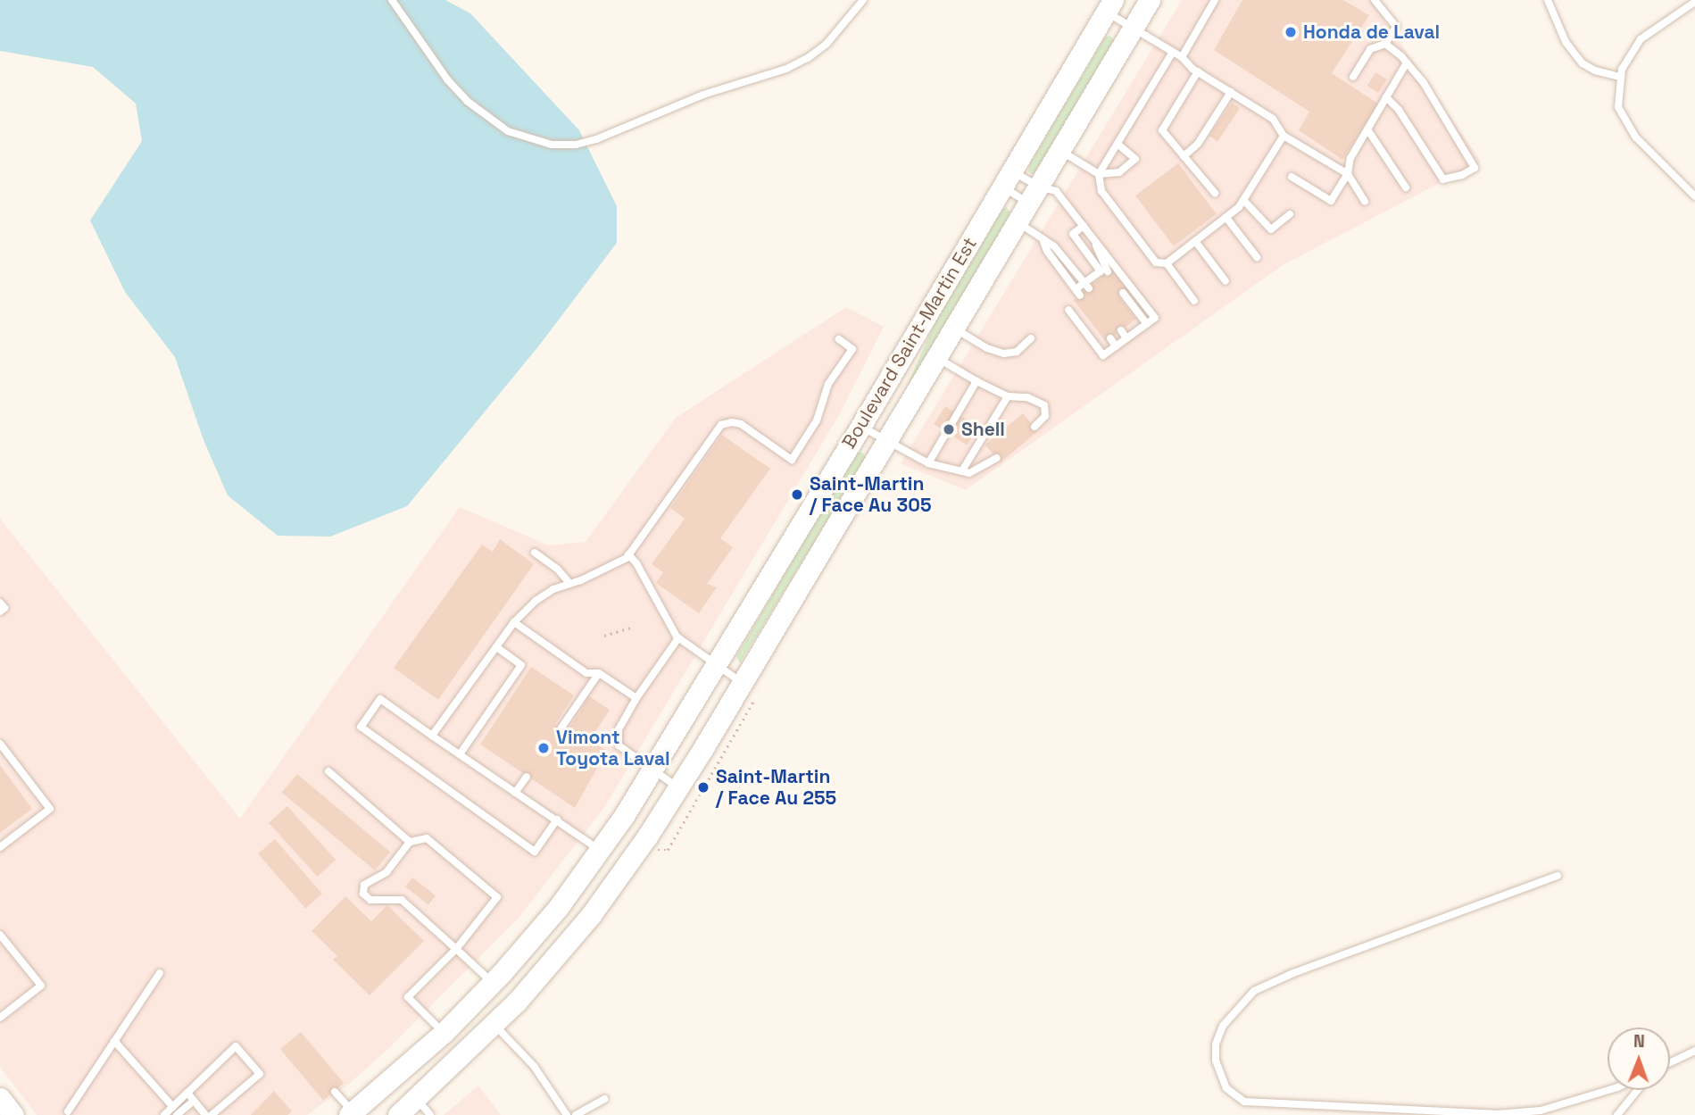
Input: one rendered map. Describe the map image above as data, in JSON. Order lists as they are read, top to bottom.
{
  "streets": {
    "main road": ["Boulevard Saint-Martin Est"]
  },
  "places": [
    "Honda de Laval",
    "Shell",
    "Saint-Martin / Face Au 305",
    "Vimont Toyota Laval",
    "Saint-Martin / Face Au 255"
  ],
  "north": "top"
}
